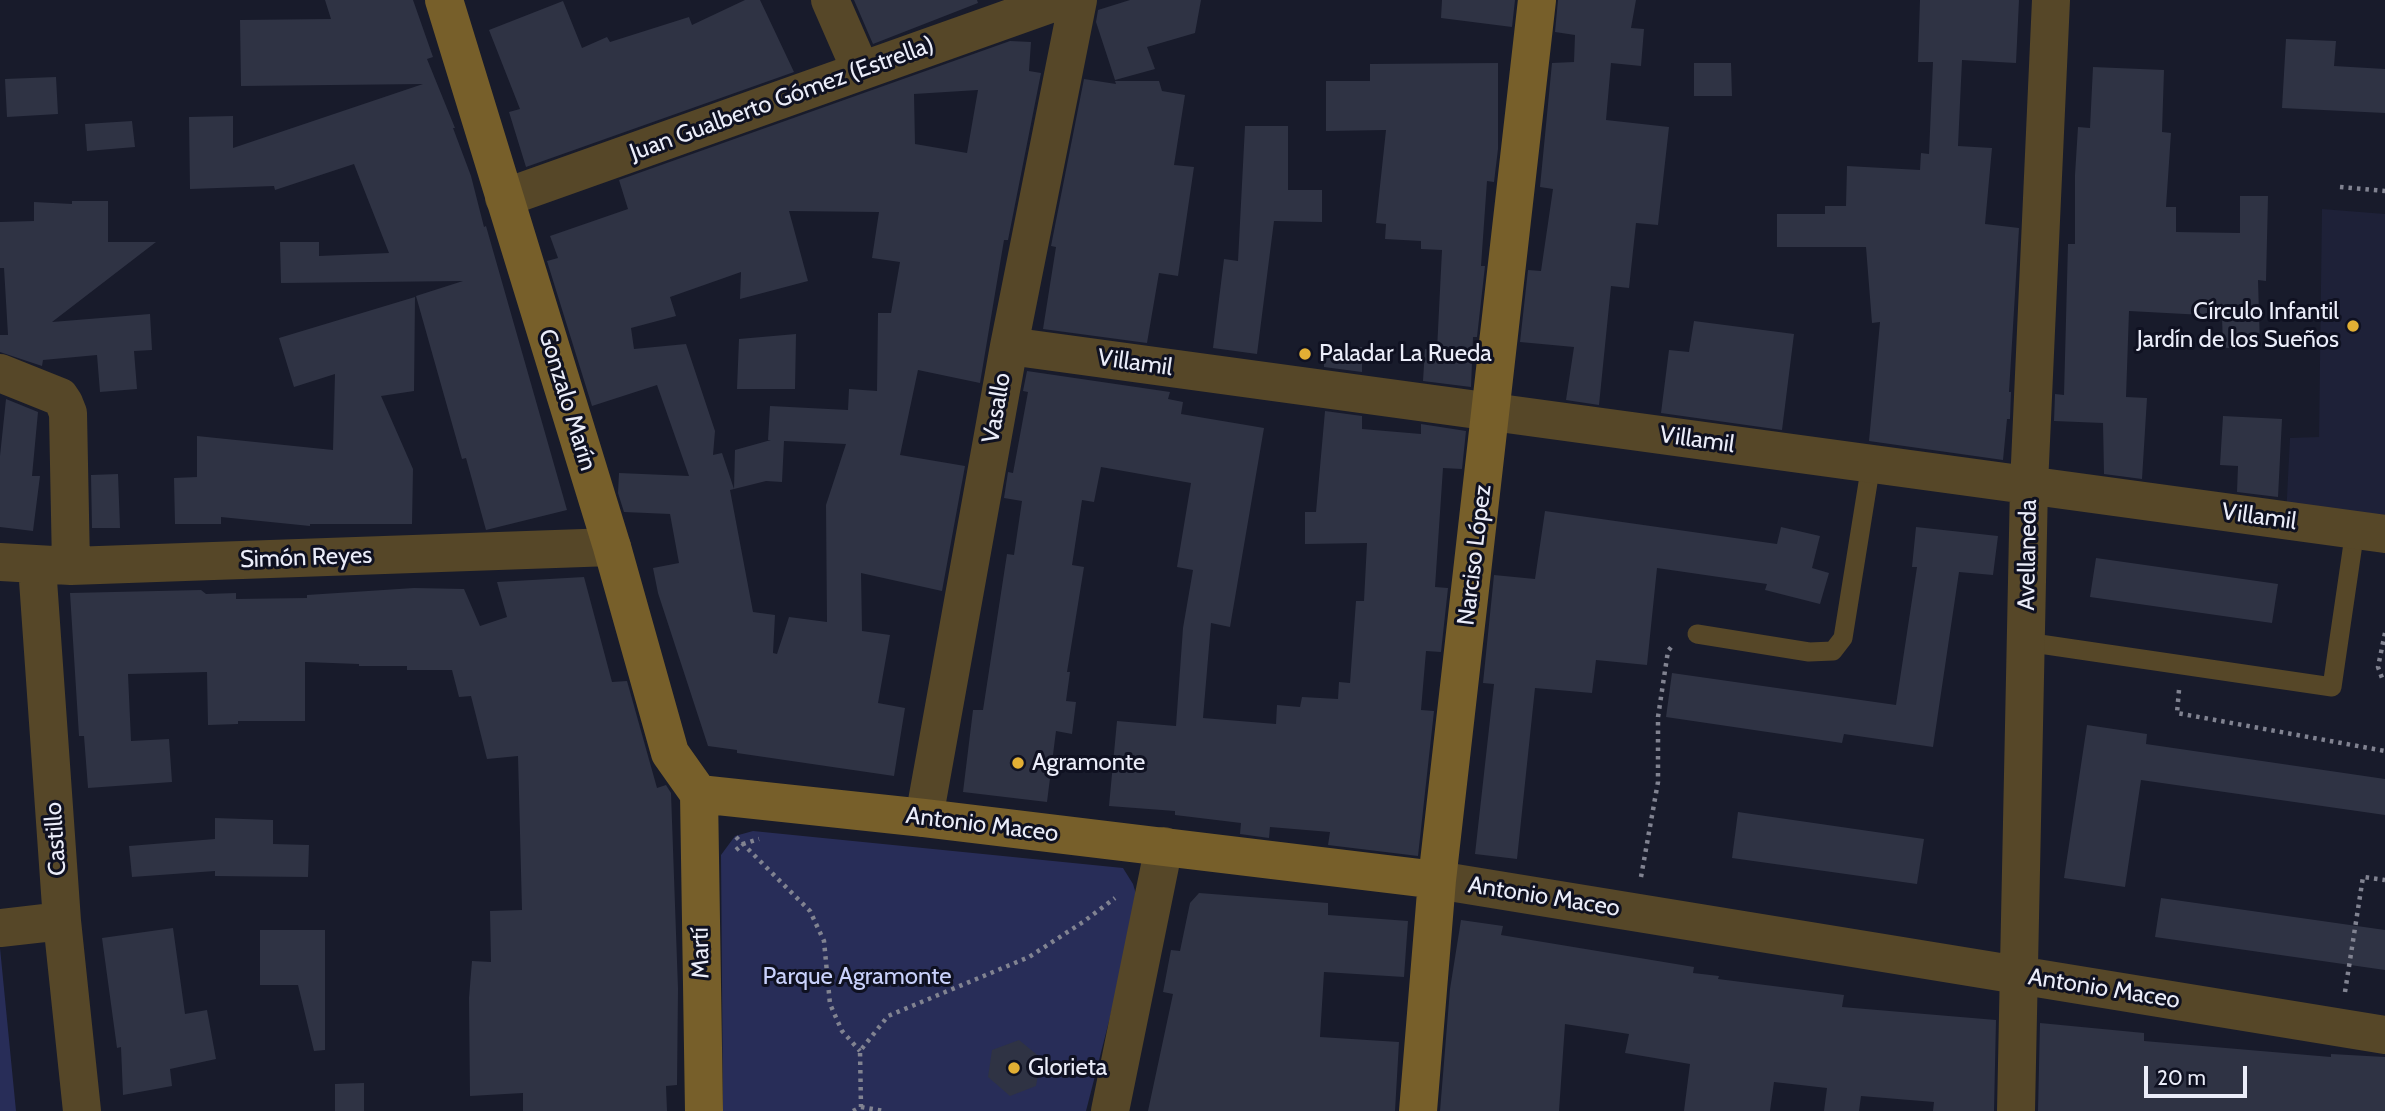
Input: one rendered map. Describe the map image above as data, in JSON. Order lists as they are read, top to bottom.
{
  "streets": {
    "street": [
      "Juan Gualberto Gómez (Estrella)",
      "Villamil",
      "Gonzalo Marín",
      "Vasallo",
      "Narciso López",
      "Avellaneda",
      "Simón Reyes",
      "Antonio Maceo",
      "Castillo",
      "Martí"
    ]
  },
  "crossings": [
    ["Juan Gualberto Gómez (Estrella)", "Gonzalo Marín"],
    ["Villamil", "Vasallo"],
    ["Villamil", "Narciso López"],
    ["Villamil", "Avellaneda"],
    ["Gonzalo Marín", "Simón Reyes"],
    ["Gonzalo Marín", "Antonio Maceo"],
    ["Gonzalo Marín", "Martí"],
    ["Vasallo", "Antonio Maceo"],
    ["Narciso López", "Antonio Maceo"],
    ["Avellaneda", "Antonio Maceo"],
    ["Simón Reyes", "Castillo"],
    ["Antonio Maceo", "Martí"]
  ],
  "parks": ["Parque Agramonte"],
  "places": [
    "Círculo Infantil Jardín de los Sueños",
    "Paladar La Rueda",
    "Agramonte",
    "Glorieta"
  ],
  "scale_bar": "20 m"
}
